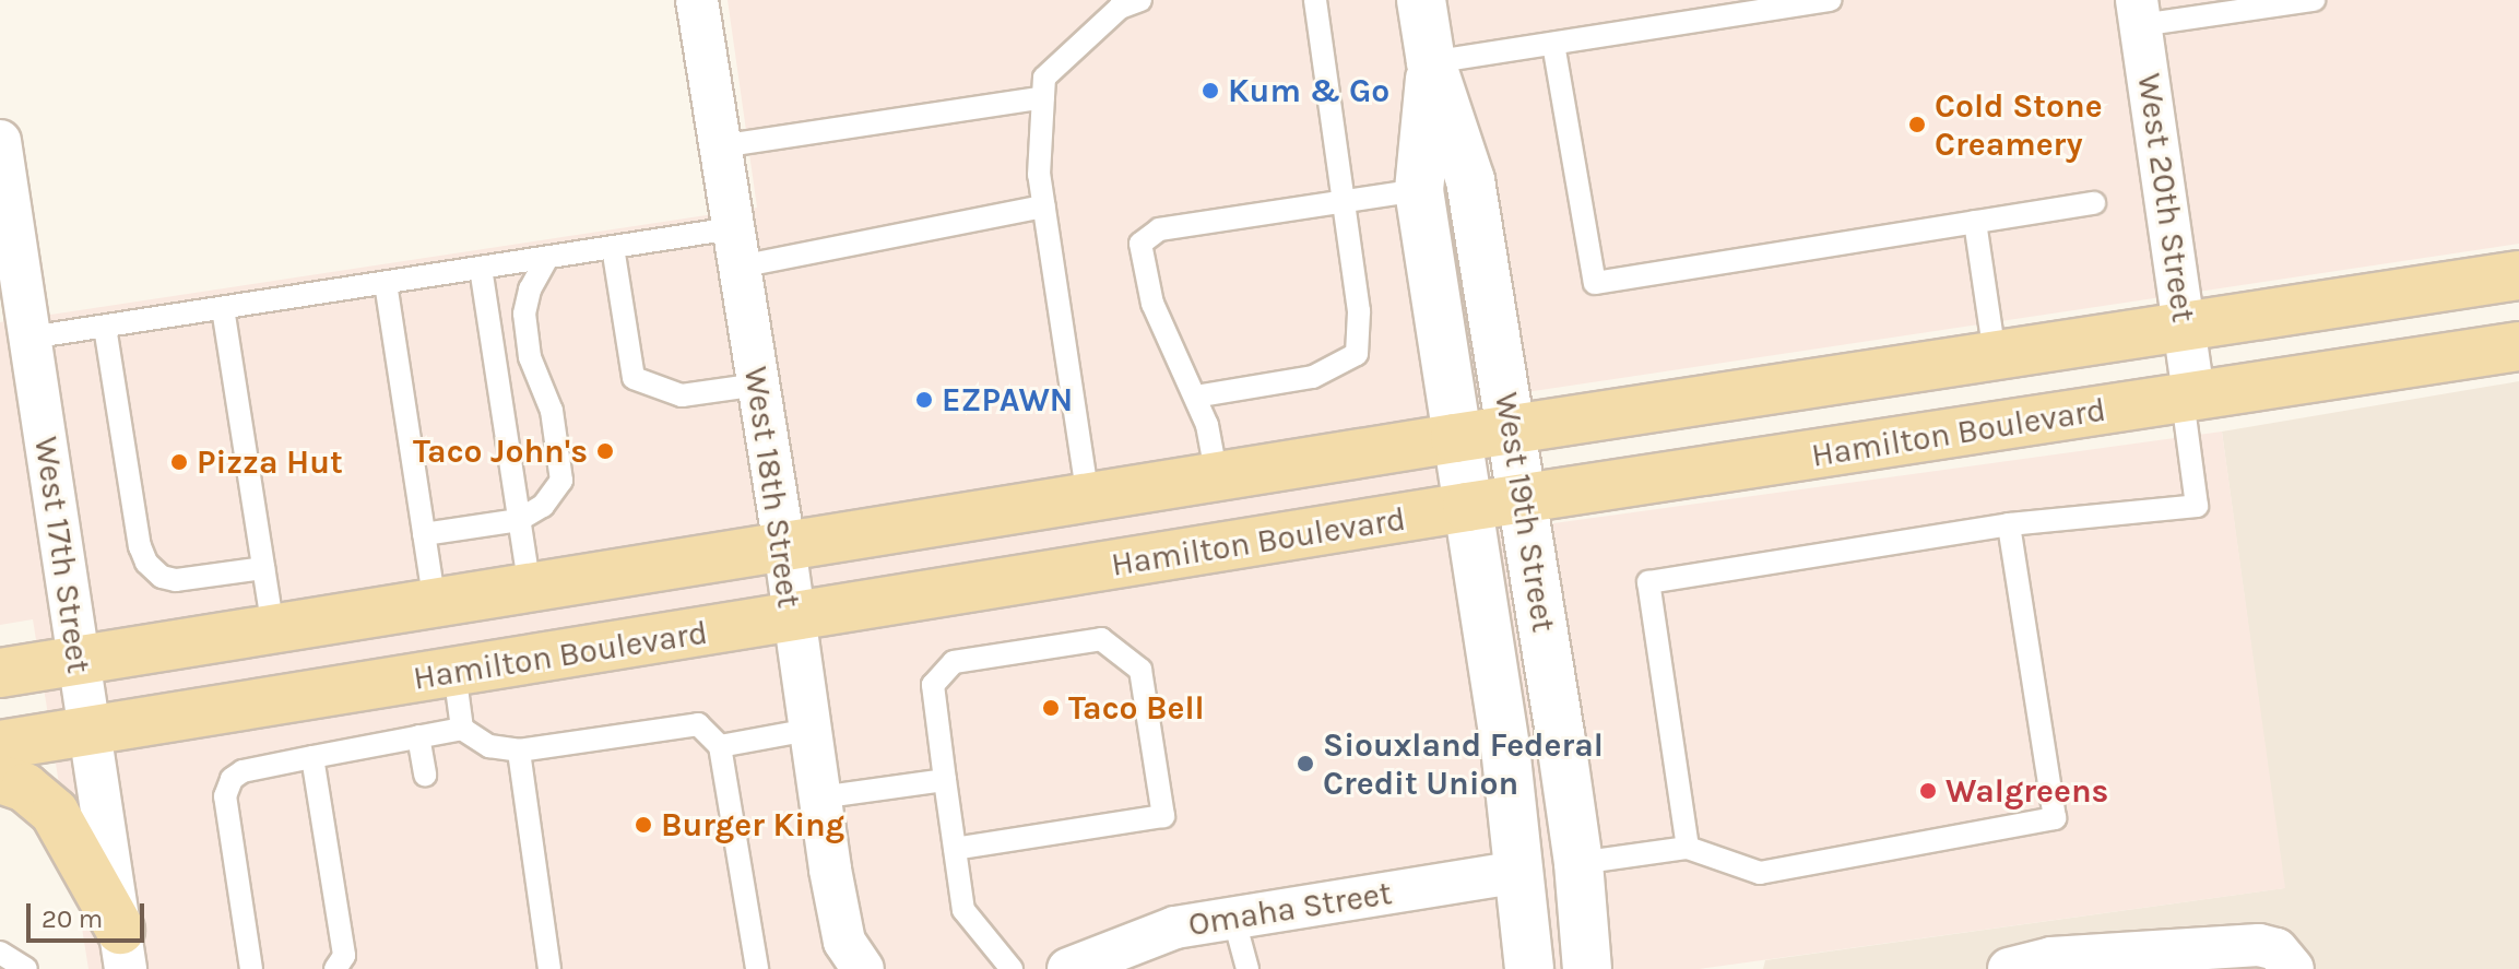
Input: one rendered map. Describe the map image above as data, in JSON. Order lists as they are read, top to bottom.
{
  "streets": {
    "main road": ["Hamilton Boulevard", "West 19th Street"],
    "street": [
      "West 20th Street",
      "West 18th Street",
      "West 17th Street",
      "Omaha Street"
    ]
  },
  "crossings": [
    ["West 20th Street", "Hamilton Boulevard"],
    ["Hamilton Boulevard", "West 18th Street"],
    ["Hamilton Boulevard", "West 19th Street"],
    ["Hamilton Boulevard", "West 17th Street"],
    ["West 19th Street", "Omaha Street"]
  ],
  "places": [
    "Kum & Go",
    "Cold Stone Creamery",
    "EZPAWN",
    "Taco John's",
    "Pizza Hut",
    "Taco Bell",
    "Siouxland Federal Credit Union",
    "Walgreens",
    "Burger King"
  ],
  "scale_bar": "20 m"
}
